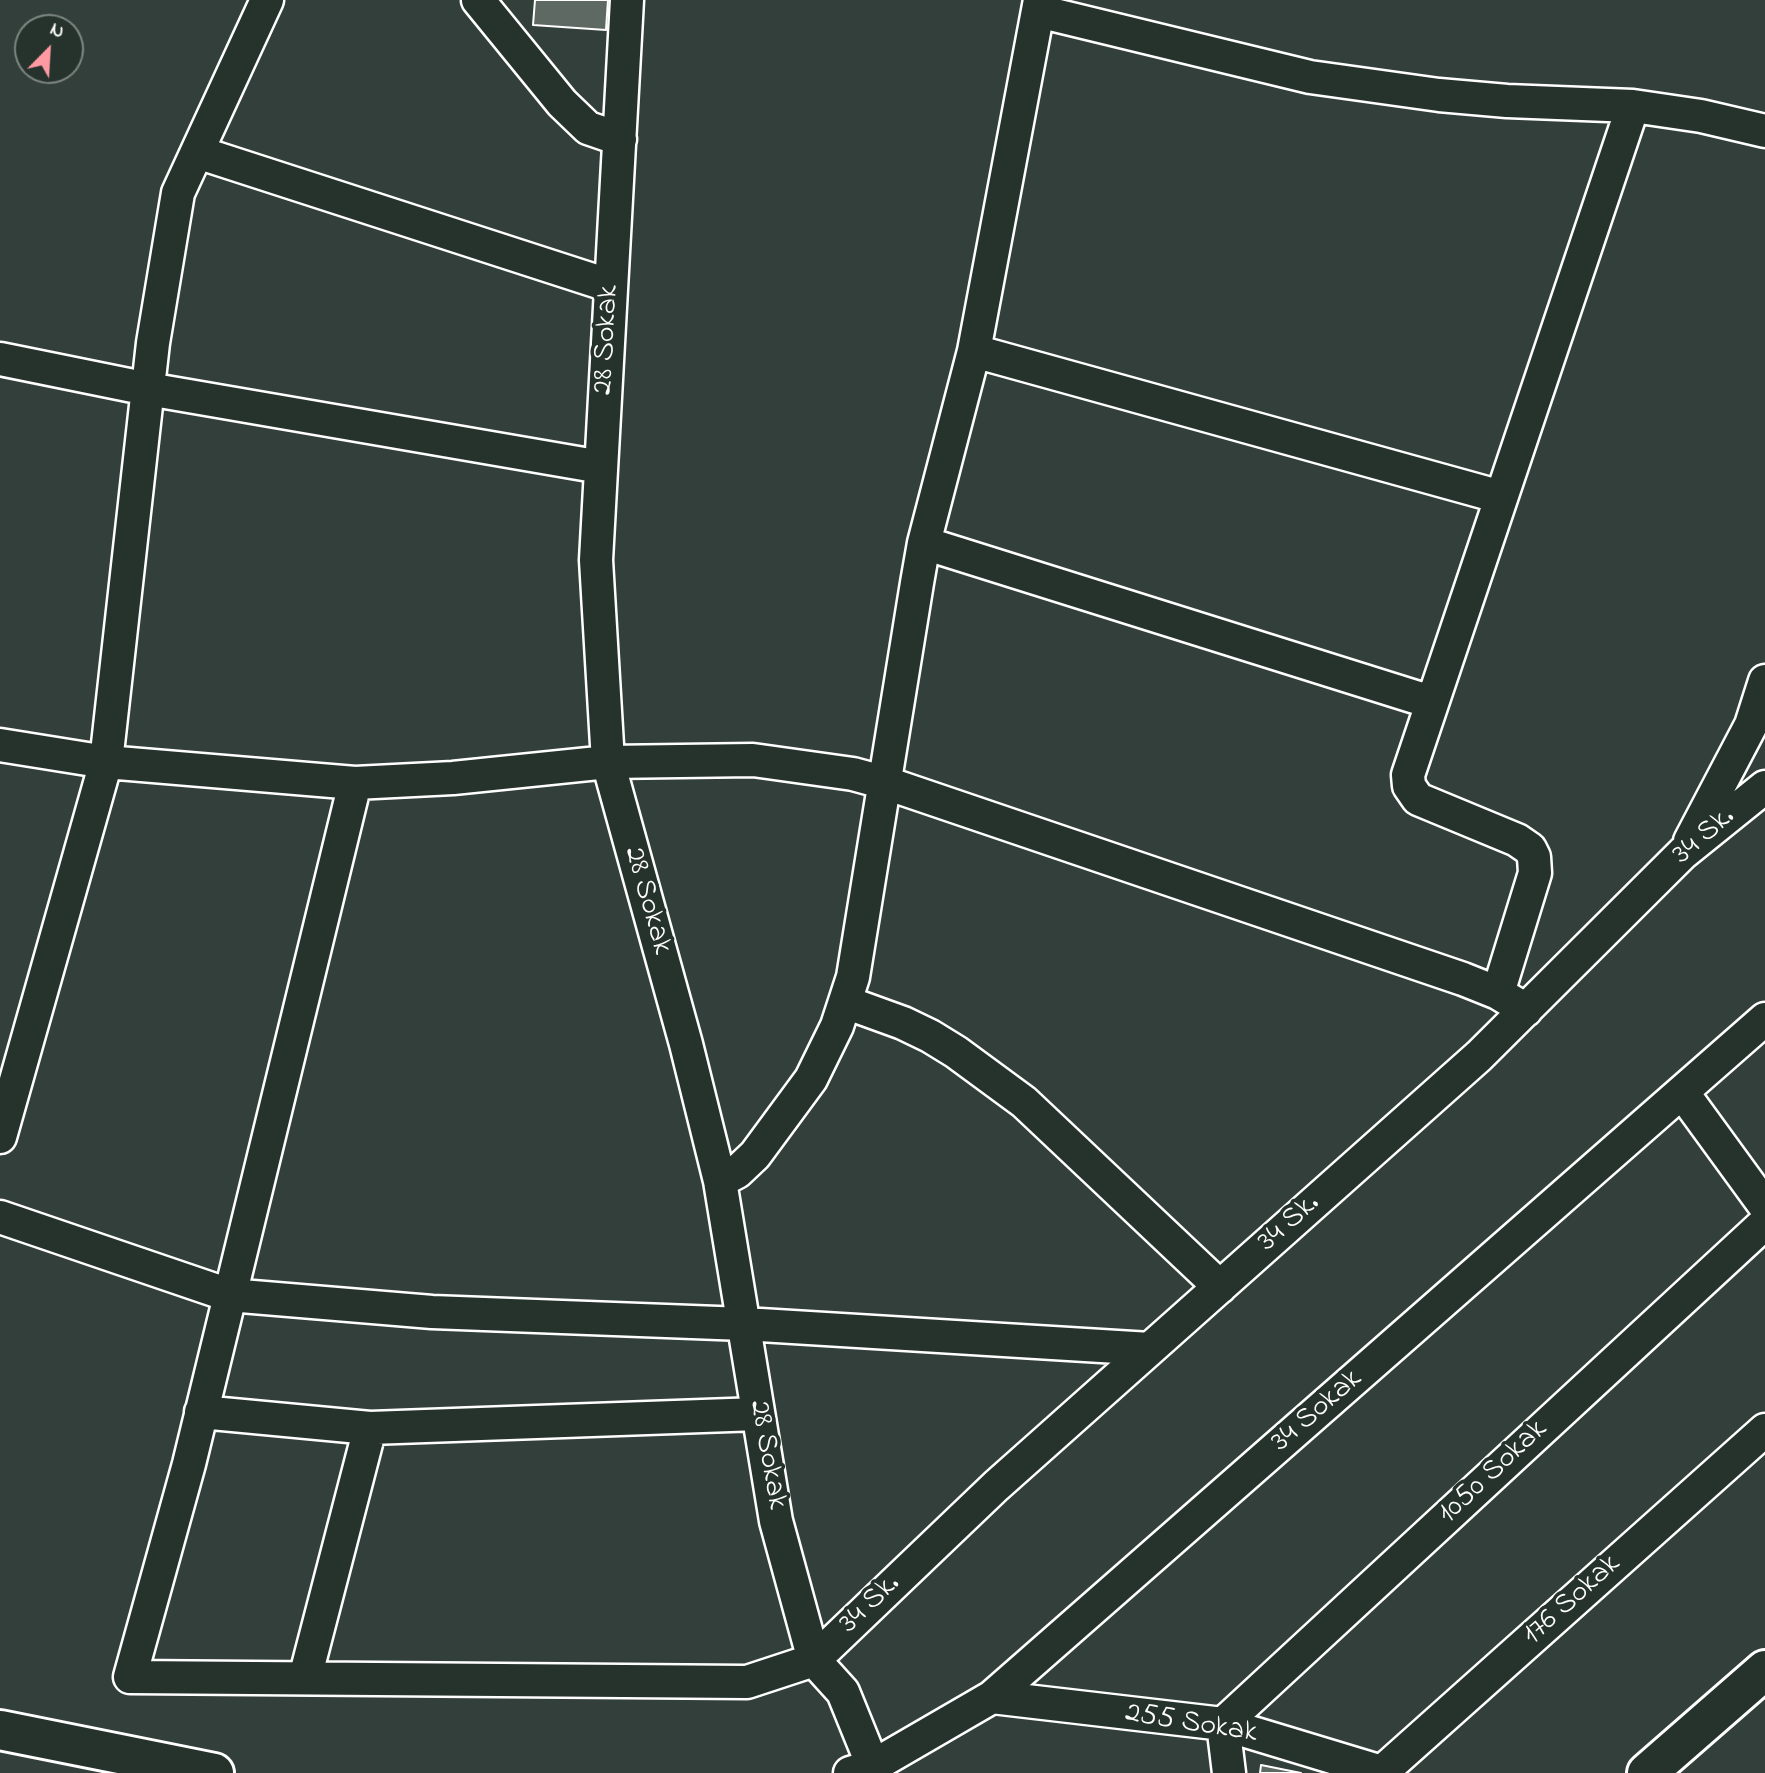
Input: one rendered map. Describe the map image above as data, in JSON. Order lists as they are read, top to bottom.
{
  "streets": {
    "street": [
      "28 Sokak",
      "34 Sk.",
      "34 Sokak",
      "1050 Sokak",
      "176 Sokak",
      "255 Sokak"
    ]
  },
  "crossings": [
    ["28 Sokak", "34 Sk."],
    ["28 Sokak", "34 Sokak"],
    ["34 Sokak", "255 Sokak"],
    ["1050 Sokak", "255 Sokak"],
    ["176 Sokak", "255 Sokak"]
  ],
  "north": "top right"
}
